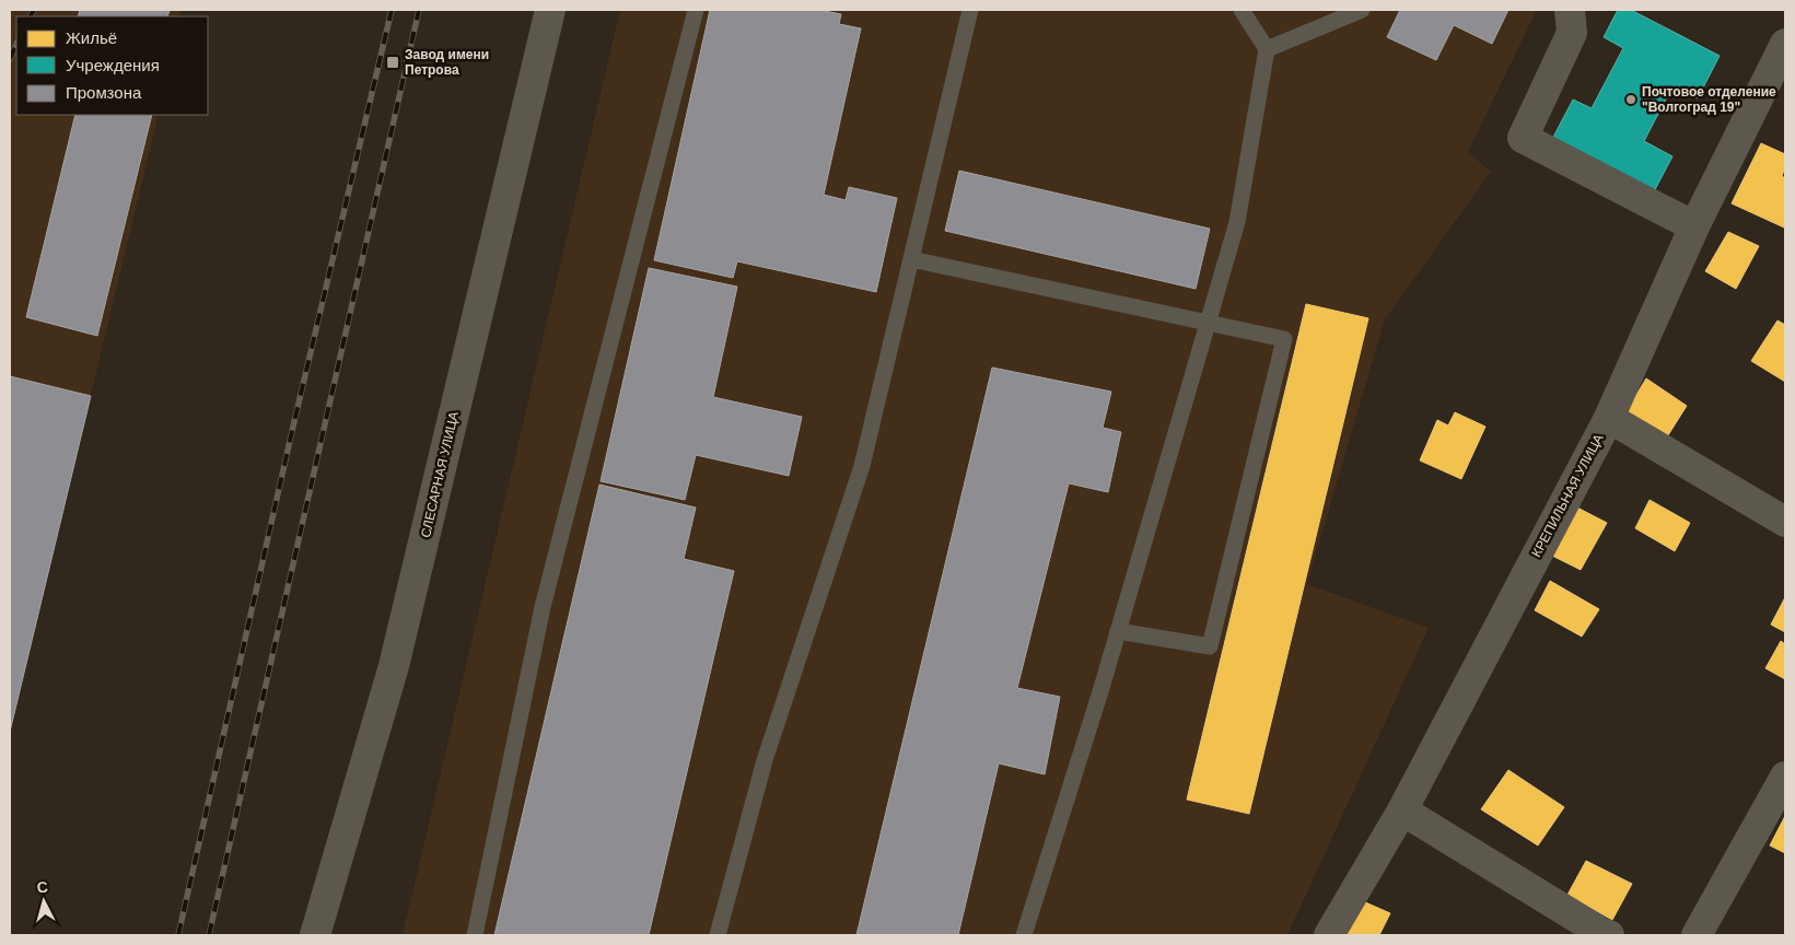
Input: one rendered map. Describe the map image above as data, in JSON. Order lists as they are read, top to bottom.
{
  "streets": {
    "street": ["СЛЕСАРНАЯ УЛИЦА", "КРЕПИЛЬНАЯ УЛИЦА"]
  },
  "places": {
    "transit": ["Завод имени Петрова"],
    "other": ["Почтовое отделение \"Волгоград 19\""]
  },
  "legend": ["Жильё", "Учреждения", "Промзона"],
  "north": "top"
}
